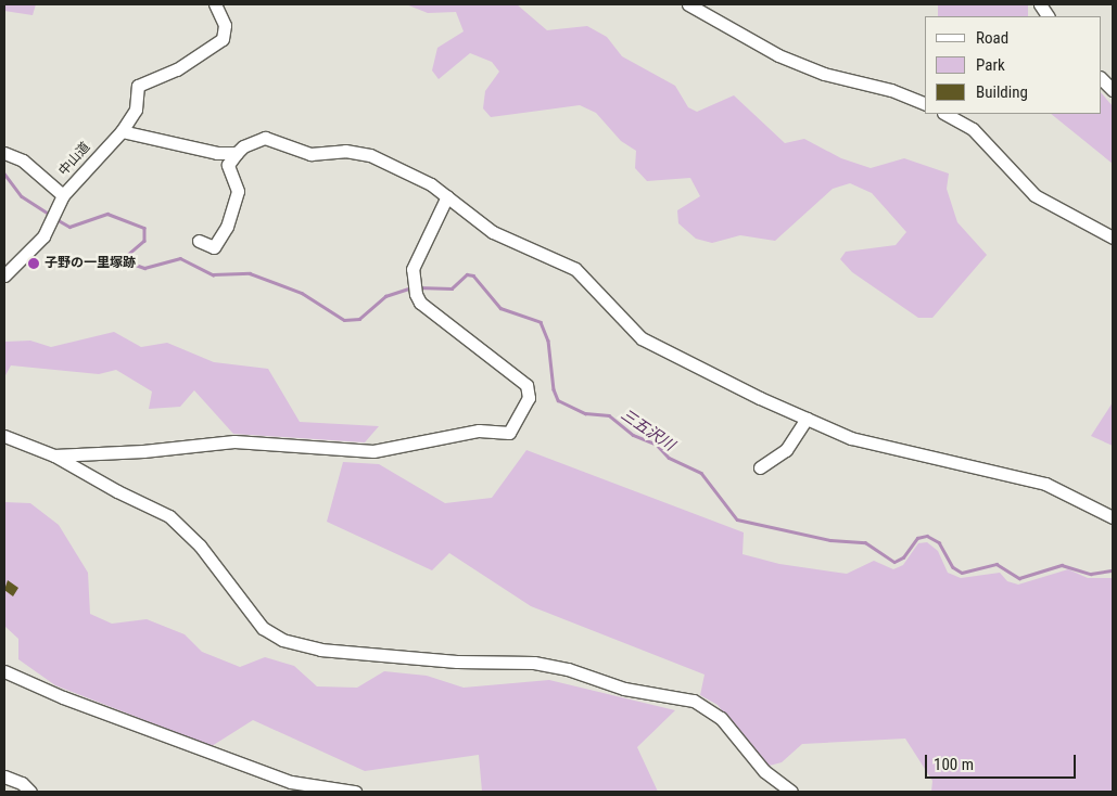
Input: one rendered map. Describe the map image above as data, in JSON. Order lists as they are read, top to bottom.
{
  "streets": {
    "street": ["中山道"]
  },
  "water": ["三五沢川"],
  "places": ["子野の一里塚跡"],
  "legend": ["Road", "Park", "Building"],
  "scale_bar": "100 m"
}
